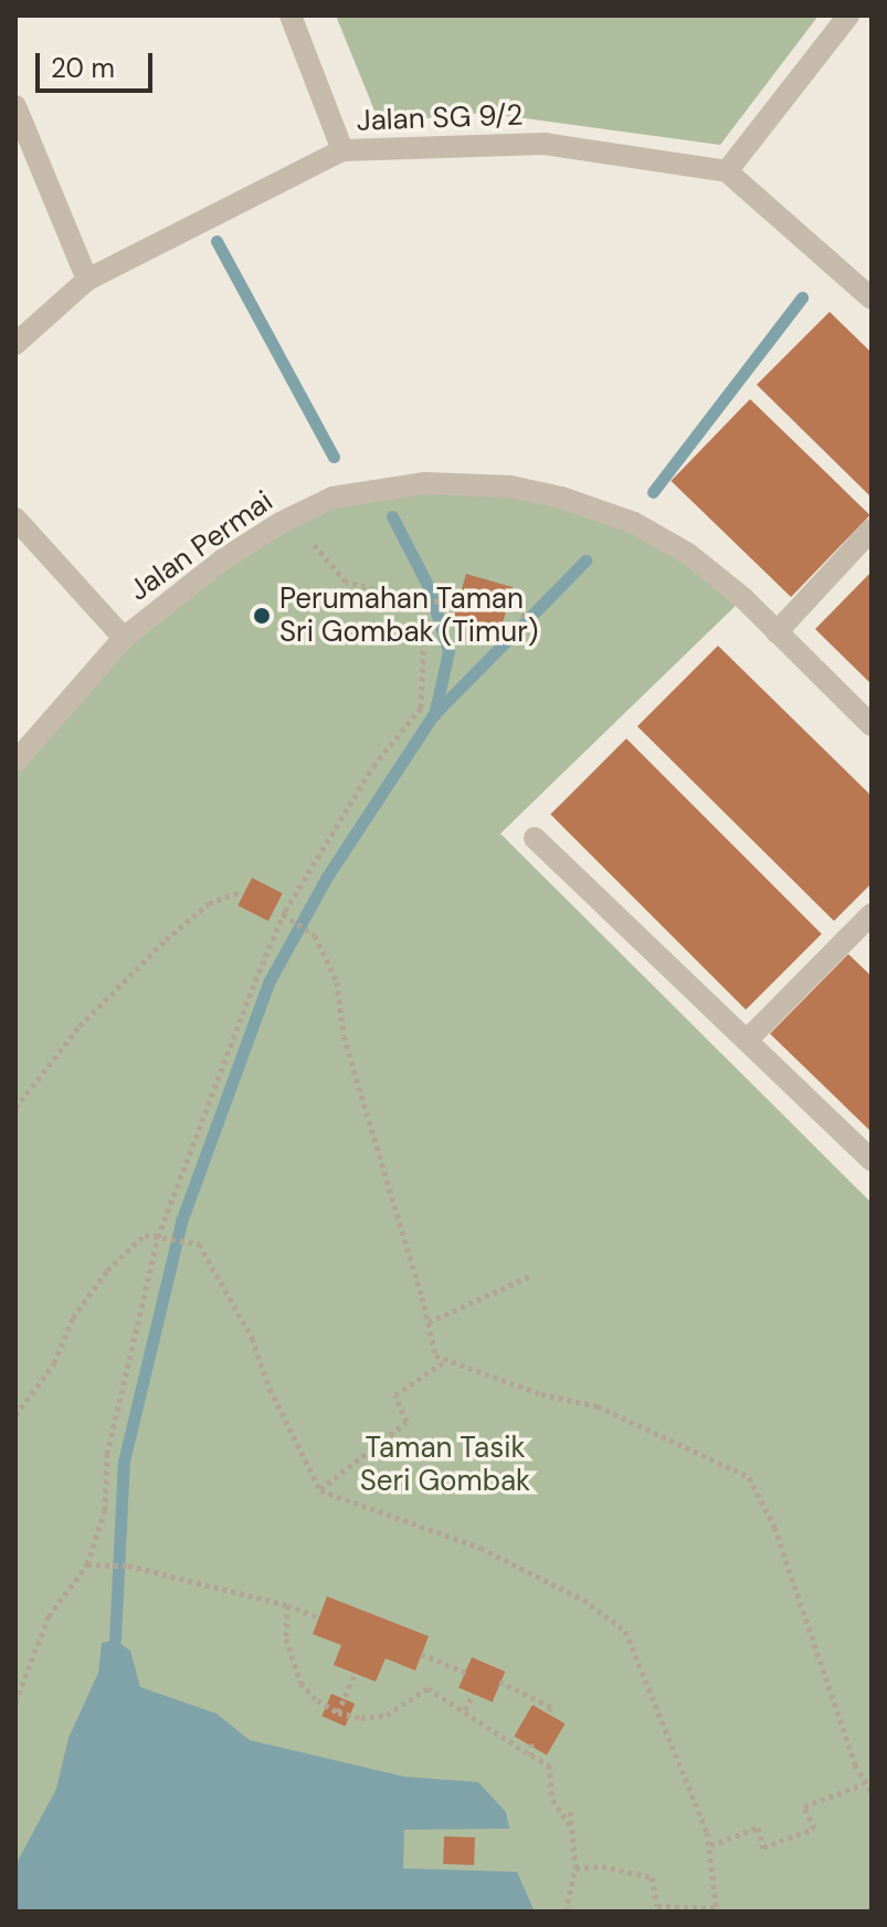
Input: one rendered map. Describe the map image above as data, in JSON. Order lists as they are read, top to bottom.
{
  "streets": {
    "street": ["Jalan SG 9/2", "Jalan Permai"]
  },
  "parks": ["Taman Tasik Seri Gombak"],
  "places": ["Perumahan Taman Sri Gombak (Timur)"],
  "scale_bar": "20 m"
}
